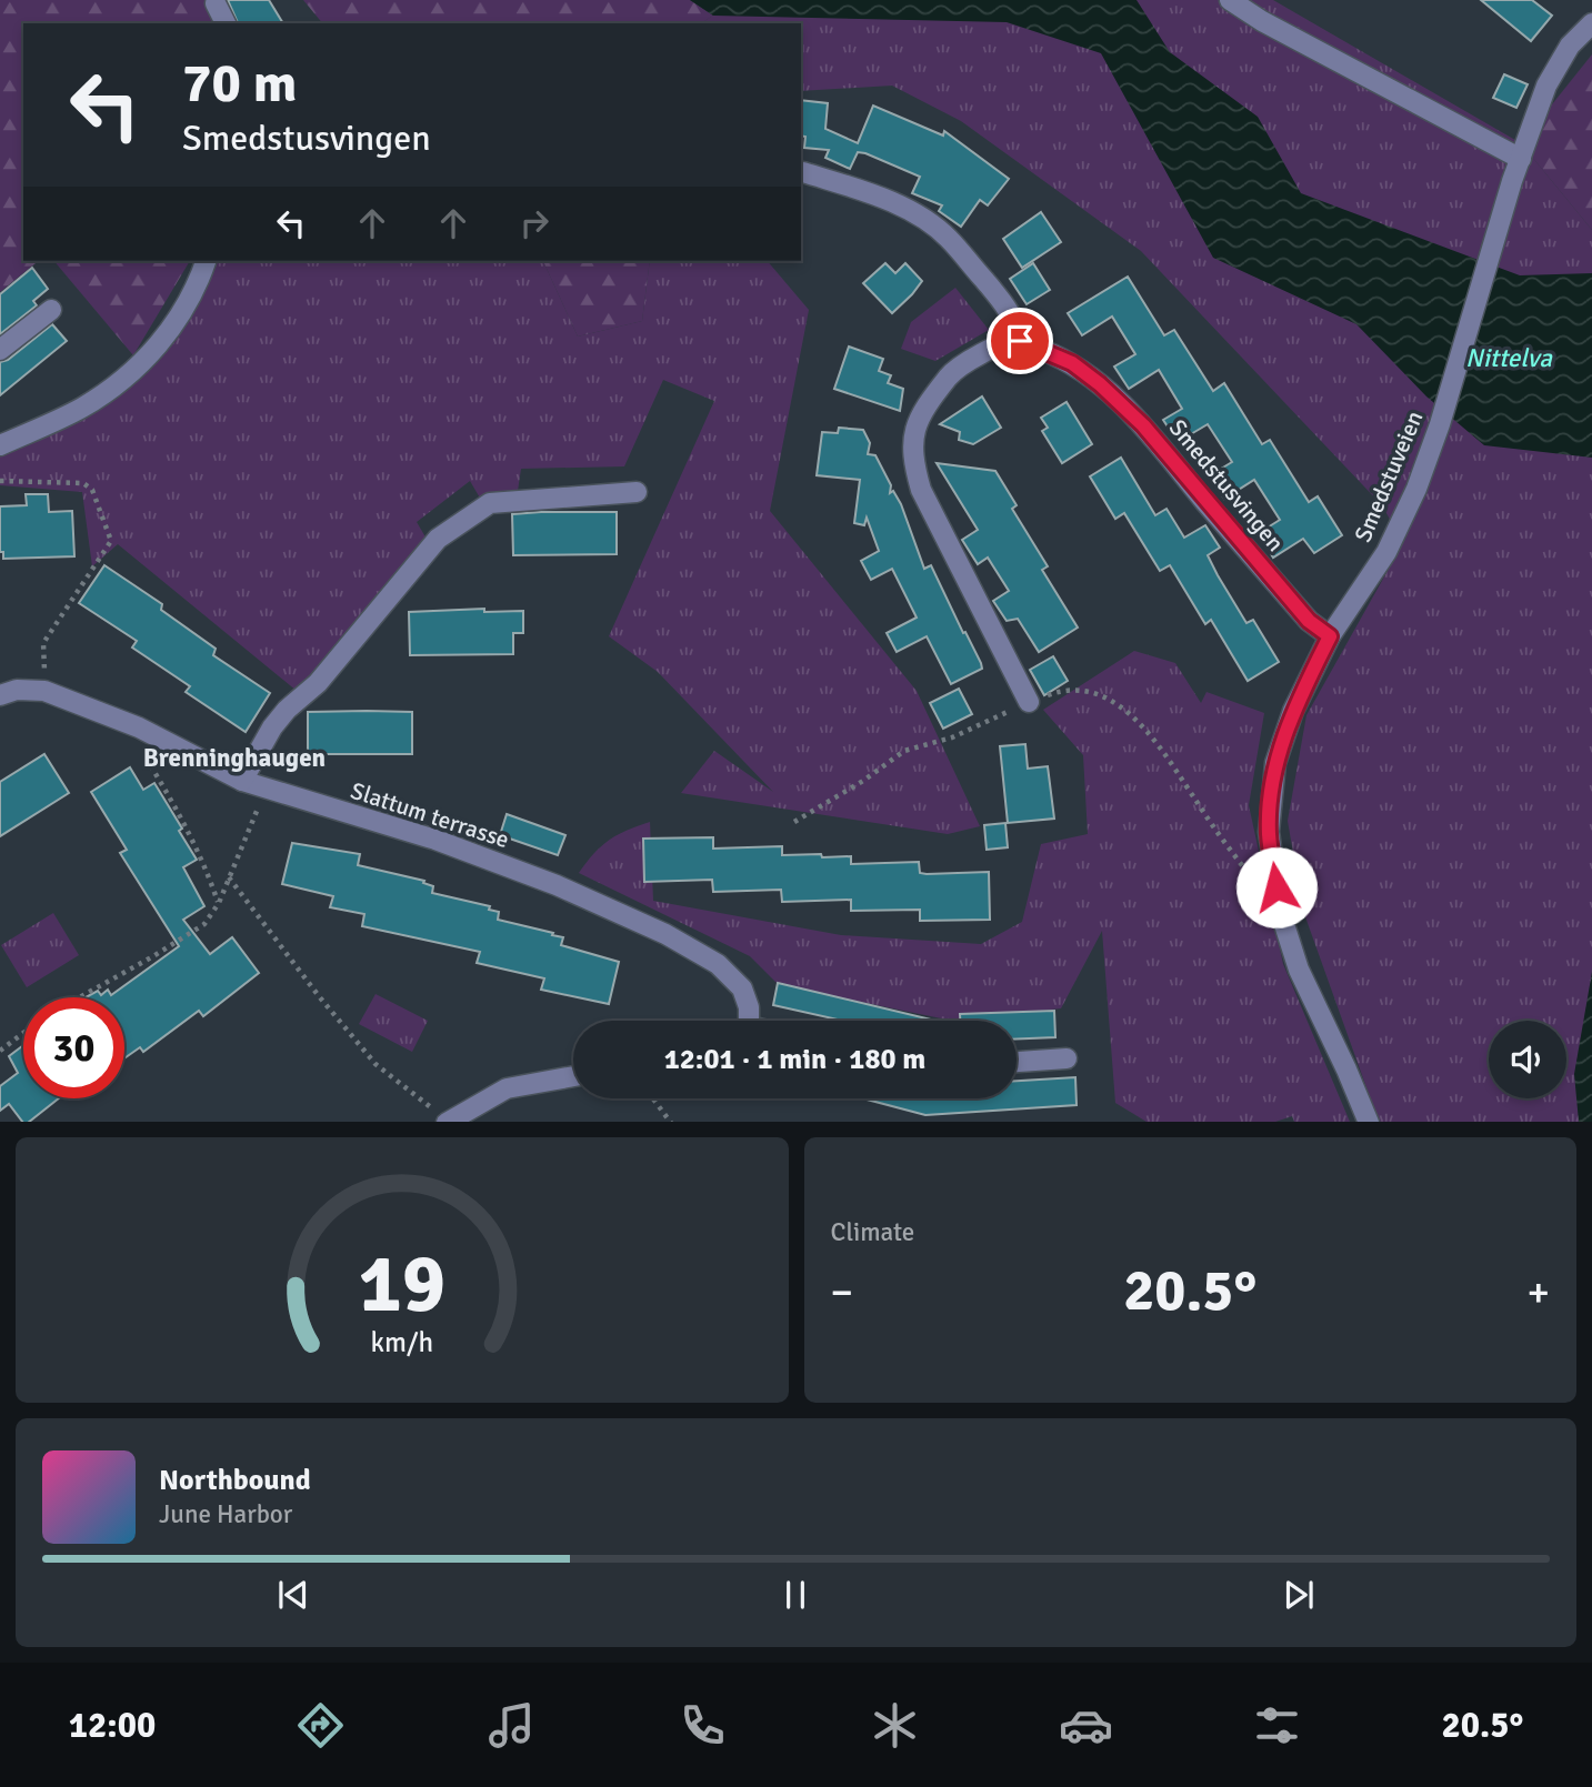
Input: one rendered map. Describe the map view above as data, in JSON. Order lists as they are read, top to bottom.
{
  "streets": {
    "street": ["Smedstuveien", "Smedstusvingen", "Slattum terrasse"]
  },
  "crossings": [
    ["Smedstuveien", "Smedstusvingen"]
  ],
  "districts": ["Brenninghaugen"],
  "water": ["Nittelva"],
  "page": {
    "turn": ["70 m", "Smedstusvingen"],
    "limit": "30",
    "trip": "12:01 · 1 min · 180 m",
    "tile": "Climate",
    "heat": ["−", "20.5°", "+"],
    "song": ["Northbound", "June Harbor"],
    "tabs": ["12:00", "20.5°"],
    "gauge": ["19", "km/h"]
  }
}
